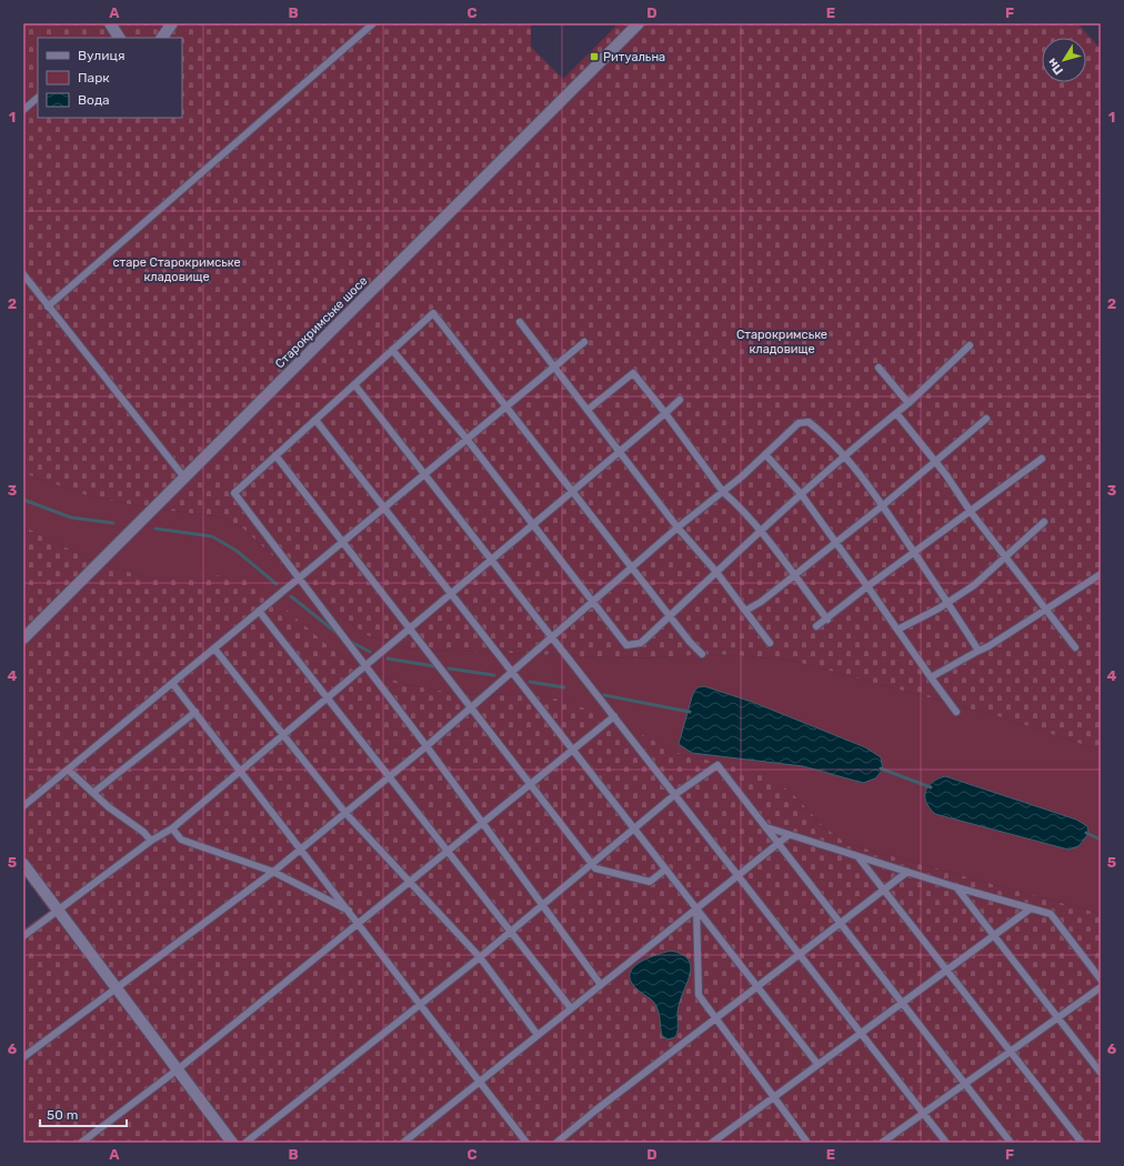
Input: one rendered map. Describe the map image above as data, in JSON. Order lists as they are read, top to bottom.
{
  "streets": {
    "street": ["Старокримське шосе"]
  },
  "parks": ["старе Старокримське кладовище", "Старокримське кладовище"],
  "places": {
    "transit": ["Ритуальна"]
  },
  "legend": ["Вулиця", "Парк", "Вода"],
  "scale_bar": "50 m",
  "north": "bottom left",
  "grid": {
    "columns": [
      "A",
      "B",
      "C",
      "D",
      "E",
      "F"
    ],
    "rows": [
      "1",
      "2",
      "3",
      "4",
      "5",
      "6"
    ]
  }
}
